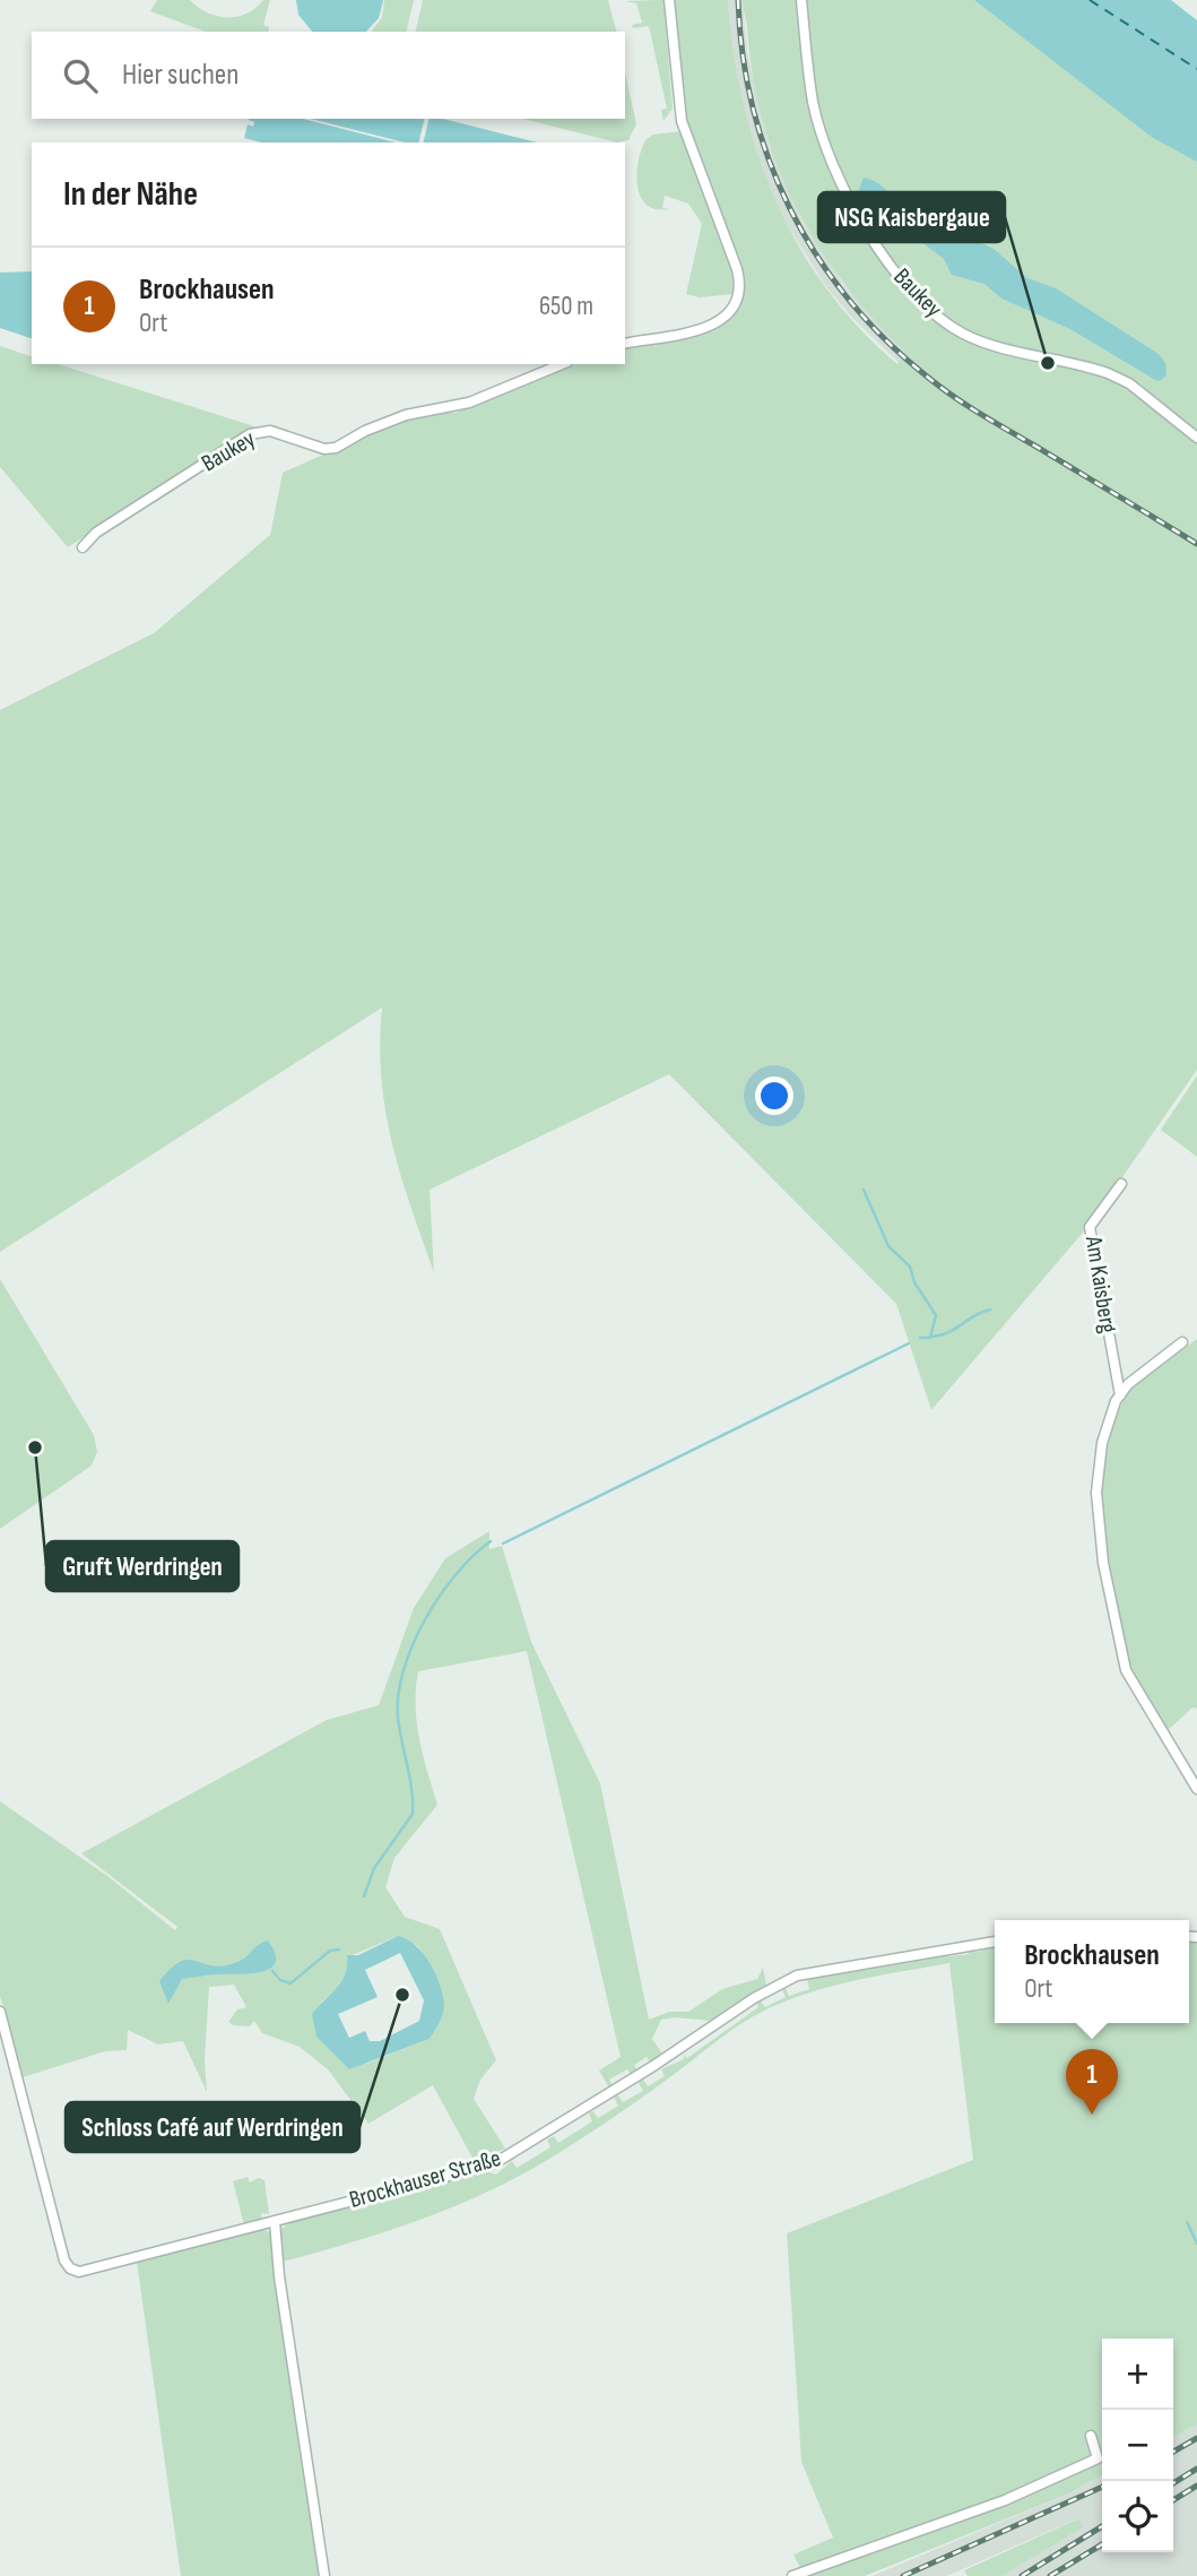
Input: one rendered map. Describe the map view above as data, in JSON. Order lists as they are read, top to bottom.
{
  "streets": {
    "street": ["Baukey", "Am Kaisberg", "Brockhauser Straße"]
  },
  "places": ["NSG Kaisbergaue", "Gruft Werdringen", "Schloss Café auf Werdringen"],
  "page": {
    "search": "Hier suchen",
    "heading": "In der Nähe",
    "list": [
      {
        "mark": "1",
        "name": "Brockhausen",
        "note": "Ort",
        "value": "650 m"
      }
    ],
    "popup": ["Brockhausen", "Ort"],
    "pins": "1",
    "map_buttons": ["+", "−"]
  }
}
